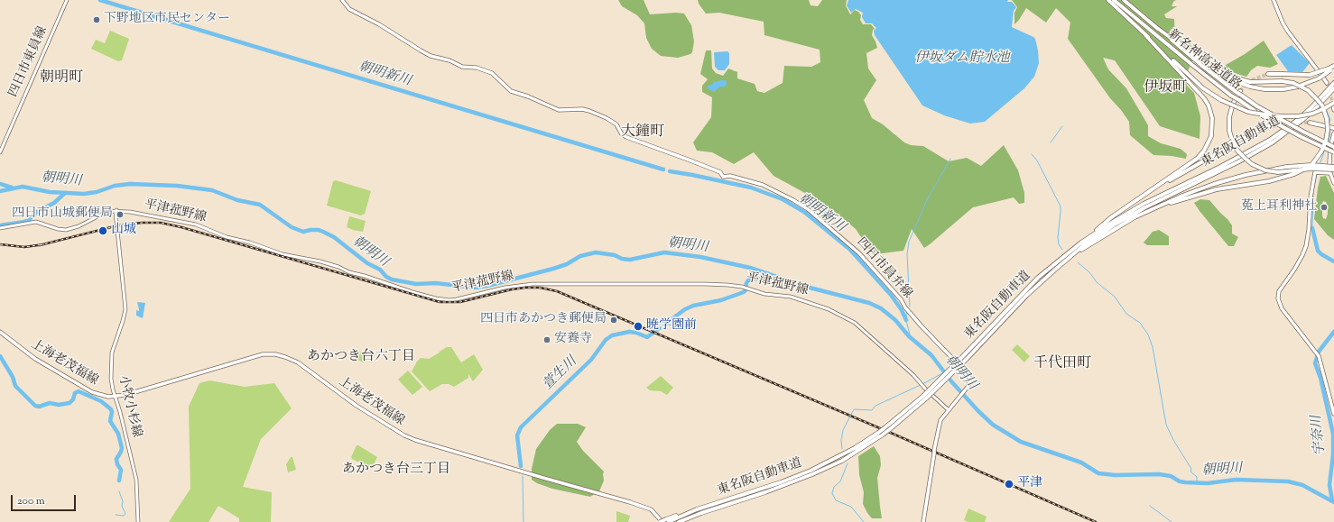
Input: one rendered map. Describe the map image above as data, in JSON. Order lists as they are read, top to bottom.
{
  "streets": {
    "highway": ["新名神高速道路", "東名阪自動車道"],
    "main road": [
      "四日市東員線",
      "平津菰野線",
      "四日市員弁線",
      "上海老茂福線",
      "小牧小杉線"
    ]
  },
  "crossings": [
    ["東名阪自動車道", "上海老茂福線"],
    ["平津菰野線", "四日市員弁線"],
    ["平津菰野線", "小牧小杉線"],
    ["上海老茂福線", "小牧小杉線"]
  ],
  "districts": [
    "朝明町",
    "伊坂町",
    "大鐘町",
    "あかつき台六丁目",
    "千代田町",
    "あかつき台三丁目"
  ],
  "water": [
    "伊坂ダム貯水池",
    "朝明新川",
    "朝明川",
    "萱生川",
    "宇奈川"
  ],
  "places": [
    "下野地区市民センター",
    "菟上耳利神社",
    "四日市山城郵便局",
    "山城",
    "四日市あかつき郵便局",
    "暁学園前",
    "安養寺",
    "平津"
  ],
  "scale_bar": "200 m"
}
